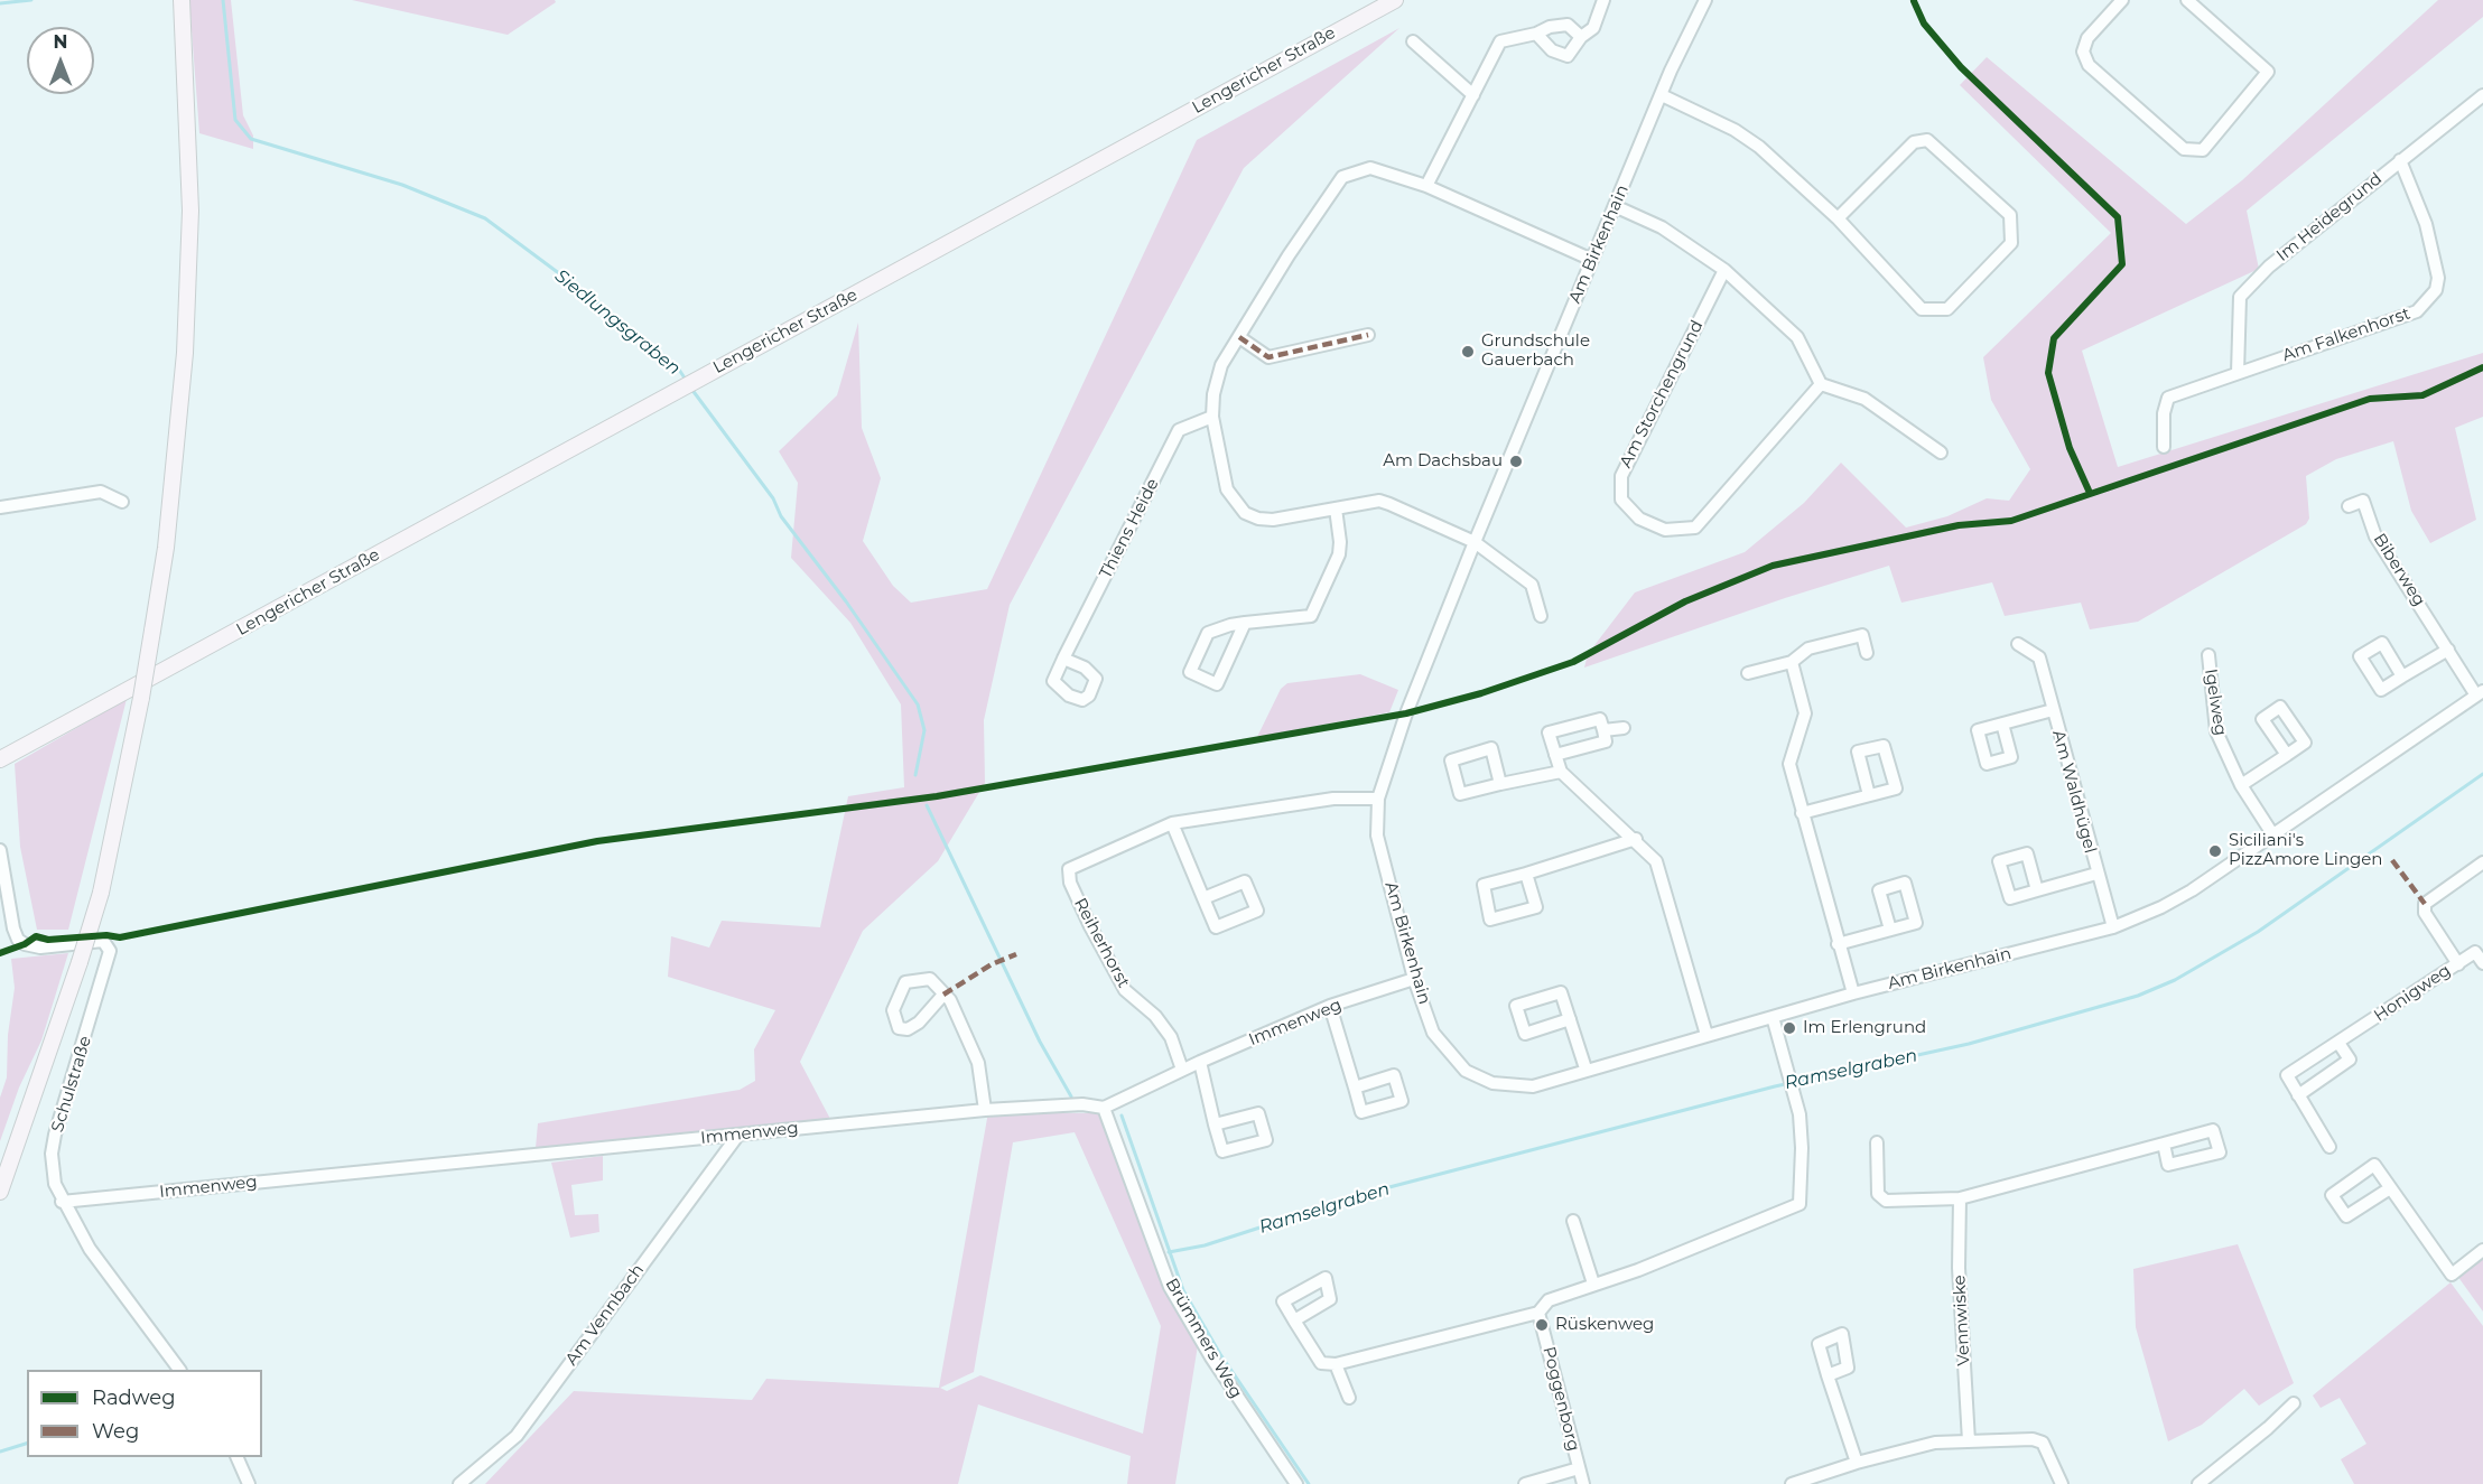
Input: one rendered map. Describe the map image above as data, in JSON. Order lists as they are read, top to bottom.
{
  "streets": {
    "main road": ["Lengericher Straße"],
    "street": [
      "Im Heidegrund",
      "Am Birkenhain",
      "Am Falkenhorst",
      "Am Storchengrund",
      "Thiens Heide",
      "Biberweg",
      "Igelweg",
      "Am Waldhügel",
      "Reiherhorst",
      "Honigweg",
      "Immenweg",
      "Schulstraße",
      "Am Vennbach",
      "Vennwiske",
      "Brümmers Weg",
      "Poggenborg"
    ]
  },
  "crossings": [
    ["Im Heidegrund", "Am Falkenhorst"],
    ["Am Birkenhain", "Biberweg"],
    ["Am Birkenhain", "Igelweg"],
    ["Am Birkenhain", "Am Waldhügel"],
    ["Am Birkenhain", "Reiherhorst"],
    ["Am Birkenhain", "Immenweg"],
    ["Reiherhorst", "Immenweg"],
    ["Immenweg", "Schulstraße"],
    ["Immenweg", "Am Vennbach"],
    ["Immenweg", "Brümmers Weg"]
  ],
  "water": ["Siedlungsgraben", "Ramselgraben"],
  "places": [
    "Grundschule Gauerbach",
    "Am Dachsbau",
    "Siciliani's PizzAmore Lingen",
    "Im Erlengrund",
    "Rüskenweg"
  ],
  "legend": ["Radweg", "Weg"],
  "north": "top"
}
